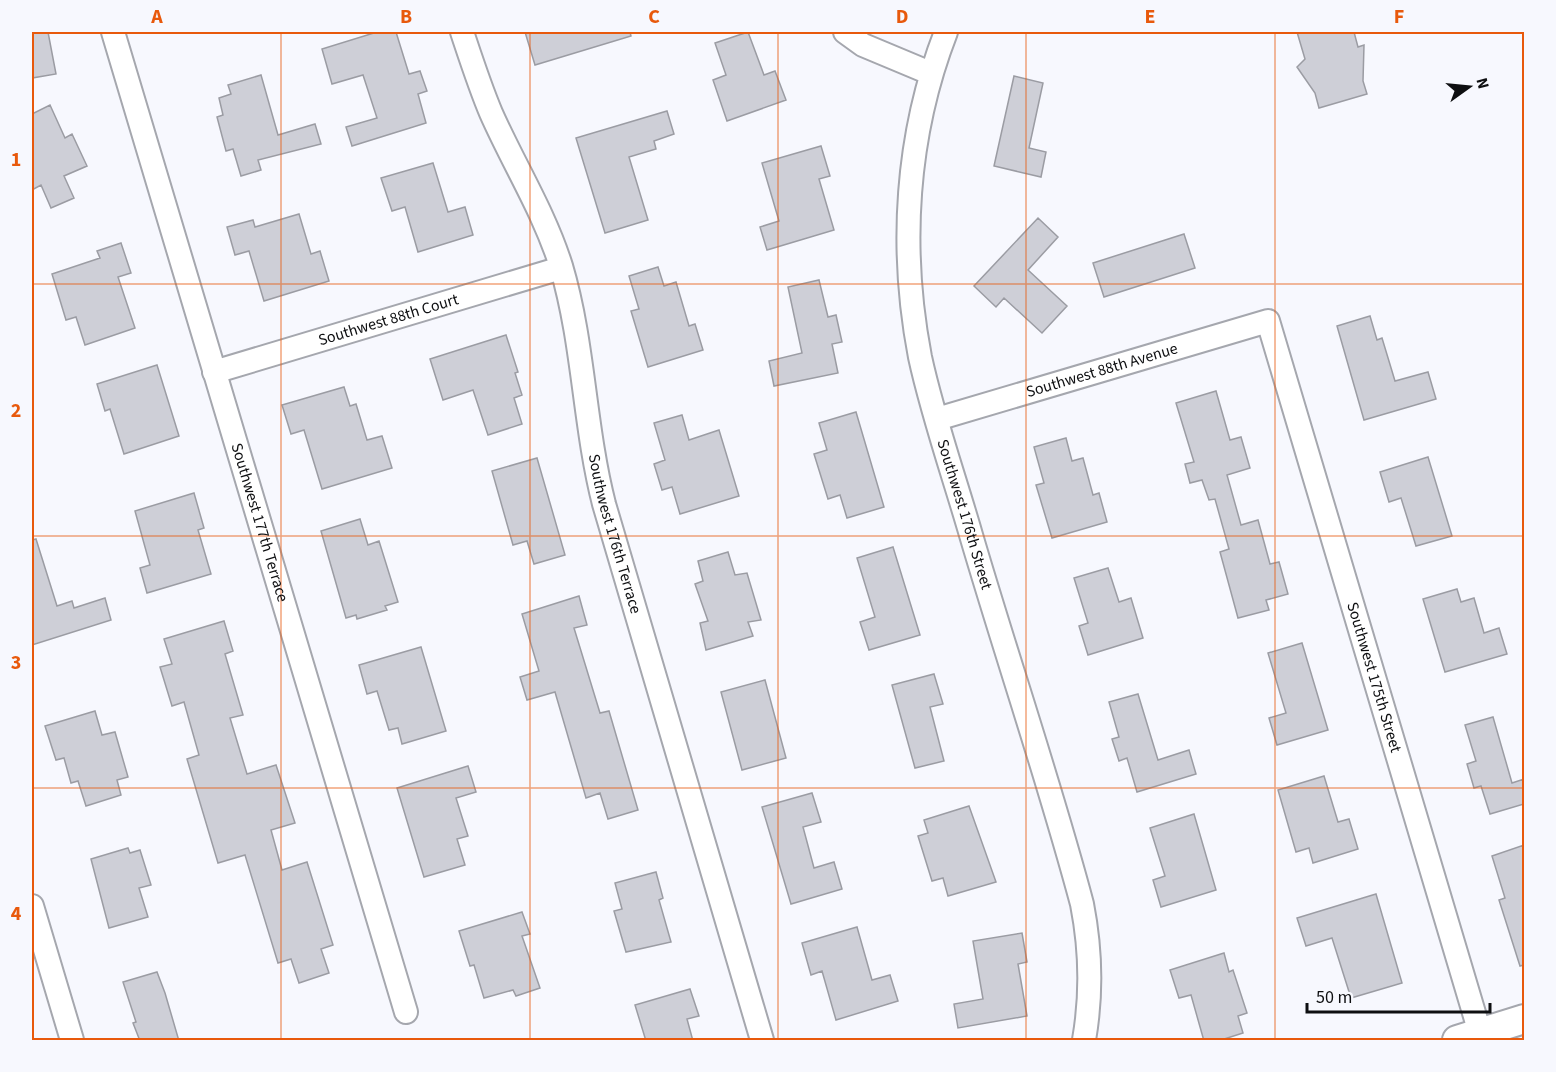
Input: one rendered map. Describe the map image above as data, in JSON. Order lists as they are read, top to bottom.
{
  "streets": {
    "street": [
      "Southwest 88th Court",
      "Southwest 88th Avenue",
      "Southwest 176th Street",
      "Southwest 177th Terrace",
      "Southwest 176th Terrace",
      "Southwest 175th Street"
    ]
  },
  "crossings": [
    ["Southwest 88th Court", "Southwest 177th Terrace"],
    ["Southwest 88th Court", "Southwest 176th Terrace"],
    ["Southwest 88th Avenue", "Southwest 176th Street"],
    ["Southwest 88th Avenue", "Southwest 175th Street"]
  ],
  "scale_bar": "50 m",
  "north": "right",
  "grid": {
    "columns": [
      "A",
      "B",
      "C",
      "D",
      "E",
      "F"
    ],
    "rows": [
      "1",
      "2",
      "3",
      "4"
    ]
  }
}
